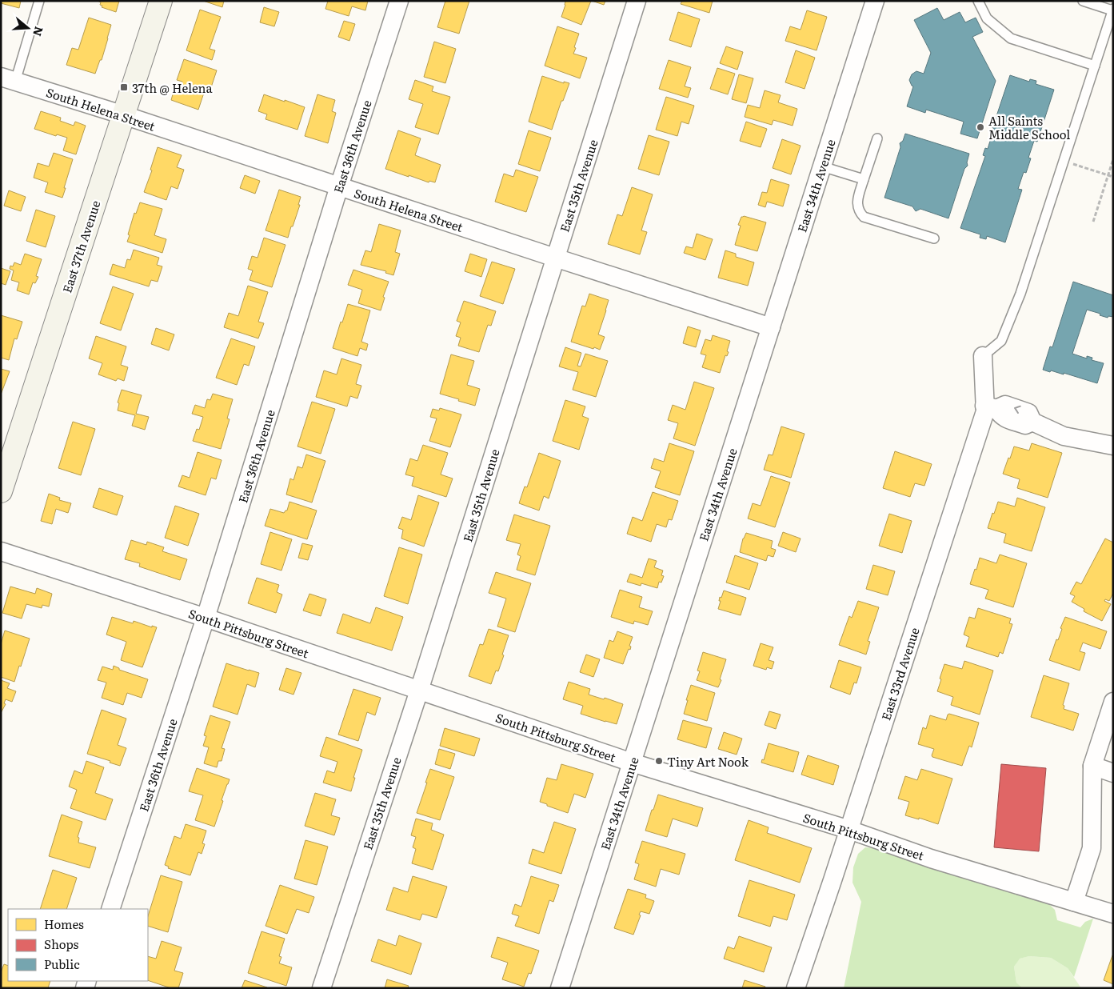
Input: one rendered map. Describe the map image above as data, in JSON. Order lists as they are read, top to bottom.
{
  "streets": {
    "street": [
      "South Helena Street",
      "East 36th Avenue",
      "East 35th Avenue",
      "East 34th Avenue",
      "East 37th Avenue",
      "South Pittsburg Street",
      "East 33rd Avenue"
    ]
  },
  "crossings": [
    ["South Helena Street", "East 36th Avenue"],
    ["South Helena Street", "East 35th Avenue"],
    ["South Helena Street", "East 34th Avenue"],
    ["South Helena Street", "East 37th Avenue"],
    ["East 36th Avenue", "South Pittsburg Street"],
    ["East 35th Avenue", "South Pittsburg Street"],
    ["East 34th Avenue", "South Pittsburg Street"],
    ["South Pittsburg Street", "East 33rd Avenue"]
  ],
  "places": {
    "transit": ["37th @ Helena"],
    "other": ["All Saints Middle School", "Tiny Art Nook"]
  },
  "legend": ["Homes", "Shops", "Public"],
  "north": "right"
}
